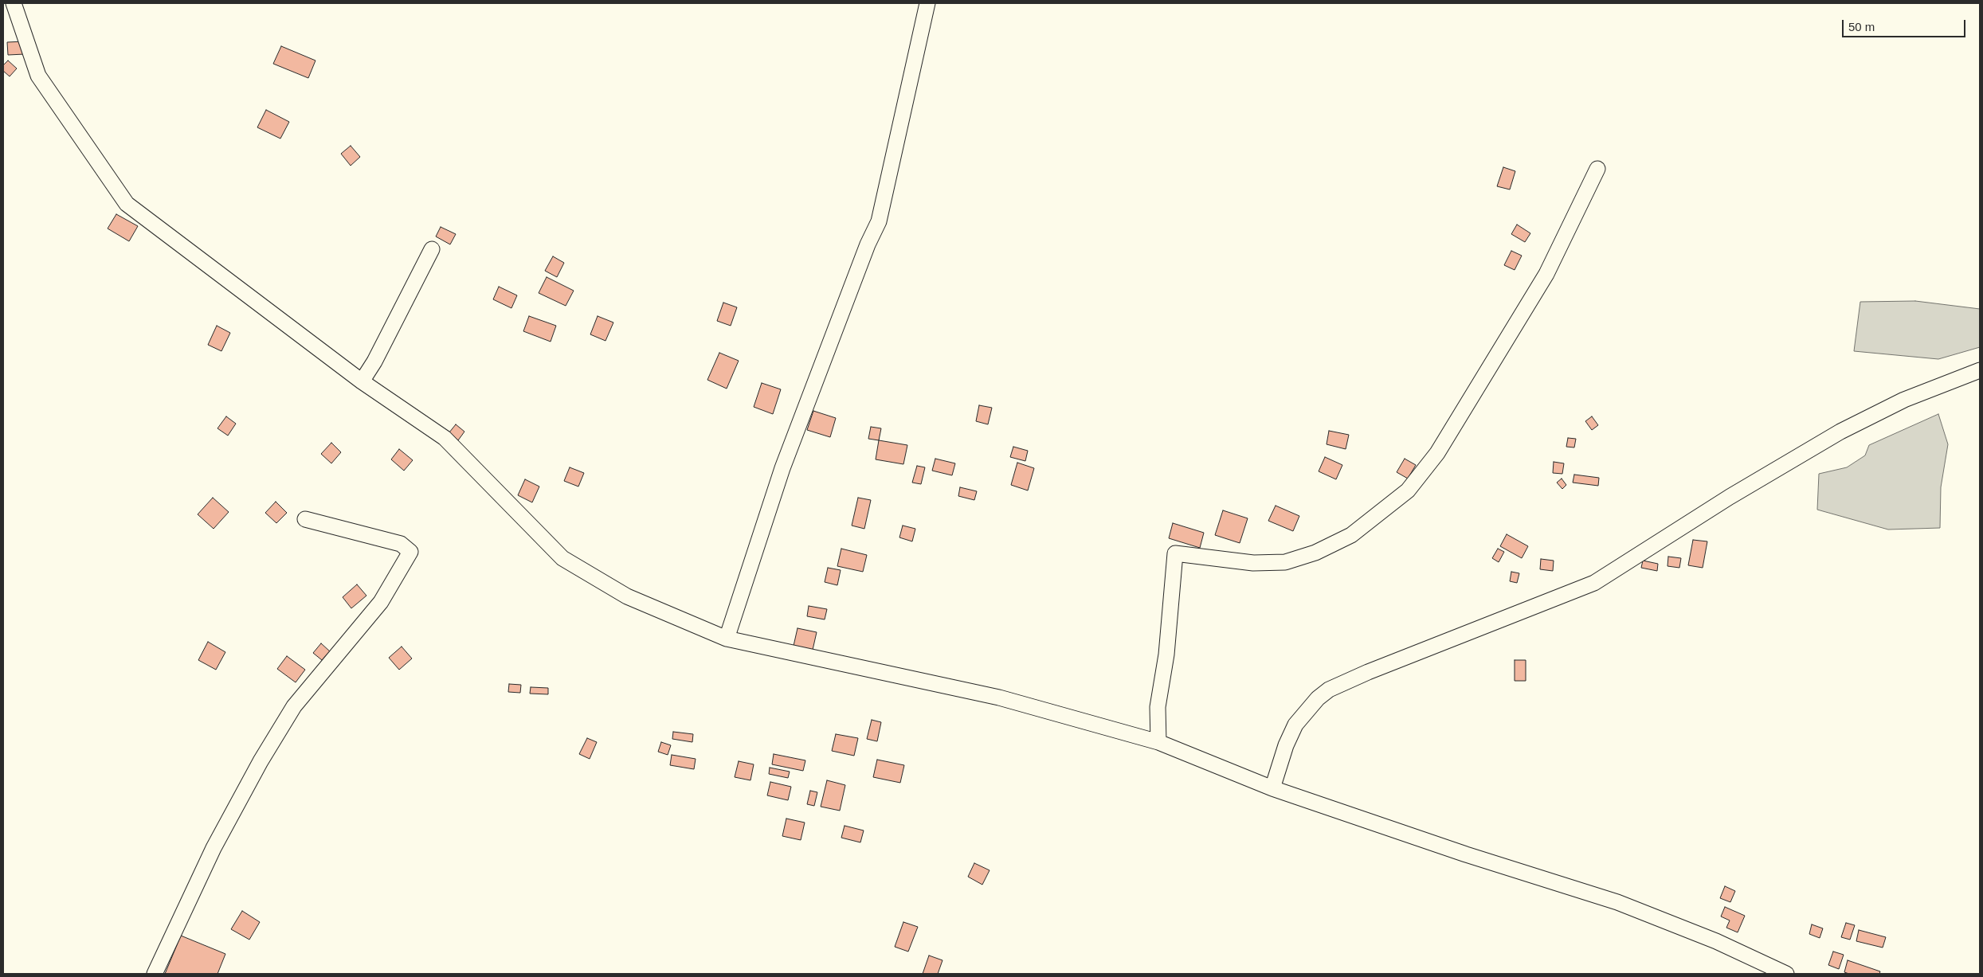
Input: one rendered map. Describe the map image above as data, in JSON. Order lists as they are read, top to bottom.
{
  "scale_bar": "50 m"
}
